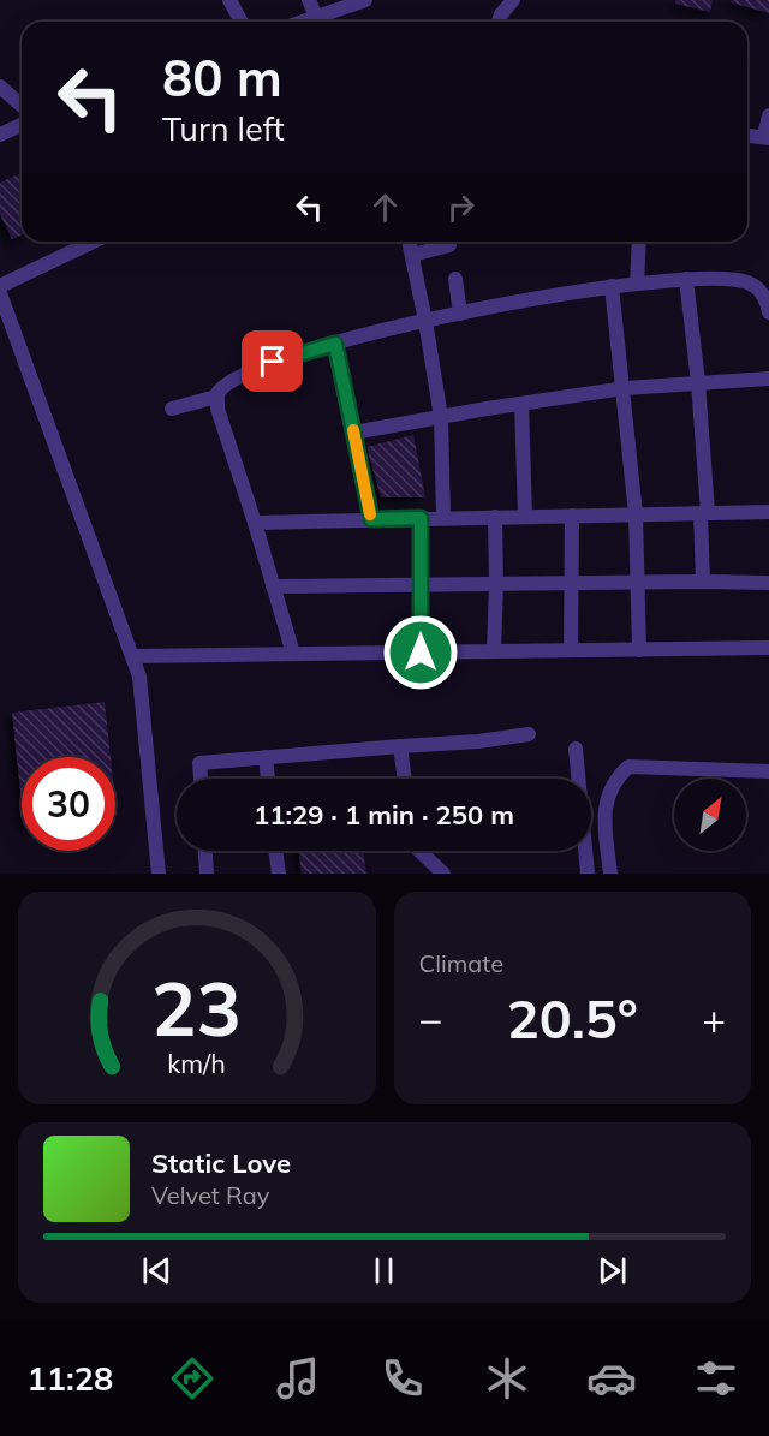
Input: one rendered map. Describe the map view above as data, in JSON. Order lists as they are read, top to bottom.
{
  "north": "top right",
  "page": {
    "turn": ["80 m", "Turn left"],
    "limit": "30",
    "trip": "11:29 · 1 min · 250 m",
    "tile": "Climate",
    "heat": ["−", "20.5°", "+"],
    "song": ["Static Love", "Velvet Ray"],
    "tabs": "11:28",
    "gauge": ["23", "km/h"]
  }
}
